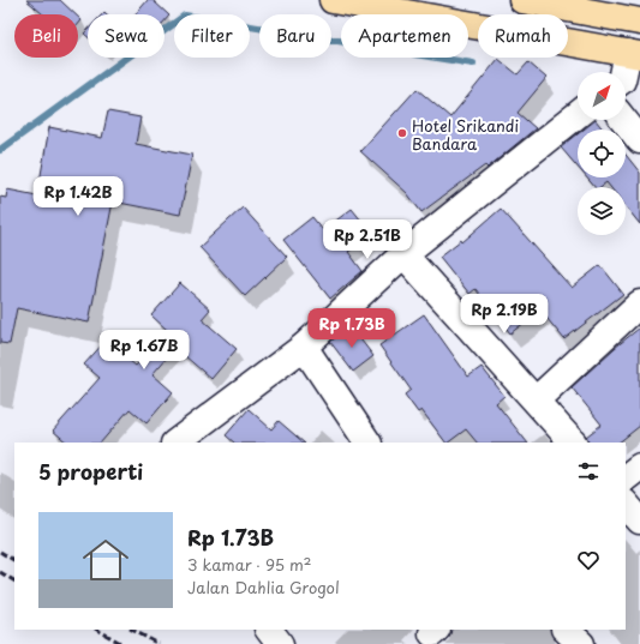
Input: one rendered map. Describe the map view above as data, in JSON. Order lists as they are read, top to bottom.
{
  "places": ["Hotel Srikandi Bandara"],
  "north": "top right",
  "page": {
    "chip": [
      "Beli",
      "Sewa",
      "Filter",
      "Baru",
      "Apartemen",
      "Rumah"
    ],
    "price": [
      "Rp 1.42B",
      "Rp 2.51B",
      "Rp 2.19B",
      "Rp 1.73B",
      "Rp 1.67B"
    ],
    "heading": "5 properti",
    "list": [
      {
        "name": "Rp 1.73B",
        "note": "3 kamar · 95 m² · Jalan Dahlia Grogol"
      }
    ]
  }
}
